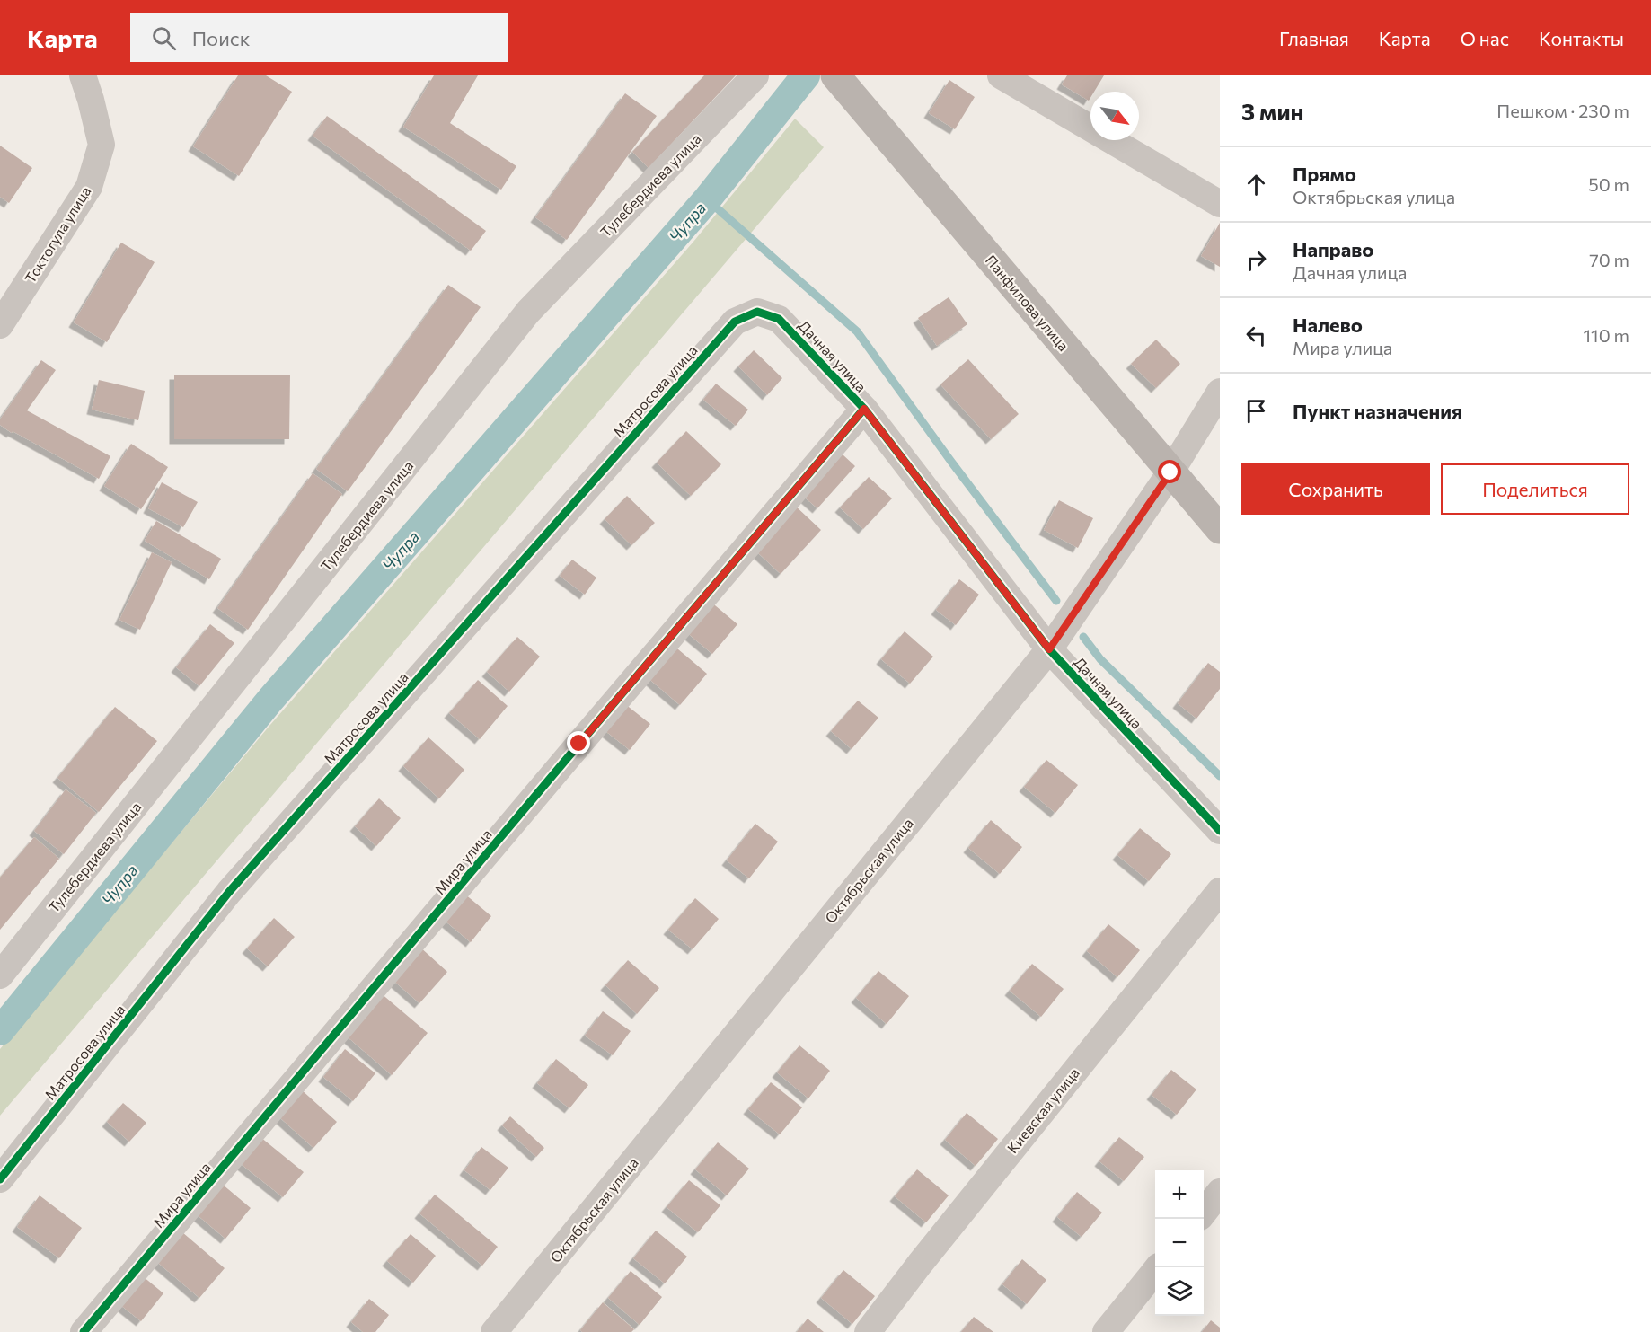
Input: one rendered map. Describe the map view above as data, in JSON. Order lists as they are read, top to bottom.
{
  "streets": {
    "street": [
      "Тулебердиева улица",
      "Токтогула улица",
      "Панфилова улица",
      "Дачная улица",
      "Матросова улица",
      "Мира улица",
      "Октябрьская улица",
      "Киевская улица"
    ]
  },
  "crossings": [
    ["Панфилова улица", "Октябрьская улица"],
    ["Дачная улица", "Матросова улица"],
    ["Дачная улица", "Мира улица"],
    ["Дачная улица", "Октябрьская улица"]
  ],
  "water": ["Чупра"],
  "north": "bottom right",
  "page": {
    "header": "Карта",
    "search": "Поиск",
    "nav": [
      "Главная",
      "Карта",
      "О нас",
      "Контакты"
    ],
    "heading": ["3 мин", "Пешком · 230 m"],
    "list": [
      ["Прямо", "Октябрьская улица", "50 m"],
      ["Направо", "Дачная улица", "70 m"],
      ["Налево", "Мира улица", "110 m"],
      "Пункт назначения"
    ],
    "buttons": ["Сохранить", "Поделиться"],
    "map_buttons": ["+", "−"]
  }
}
